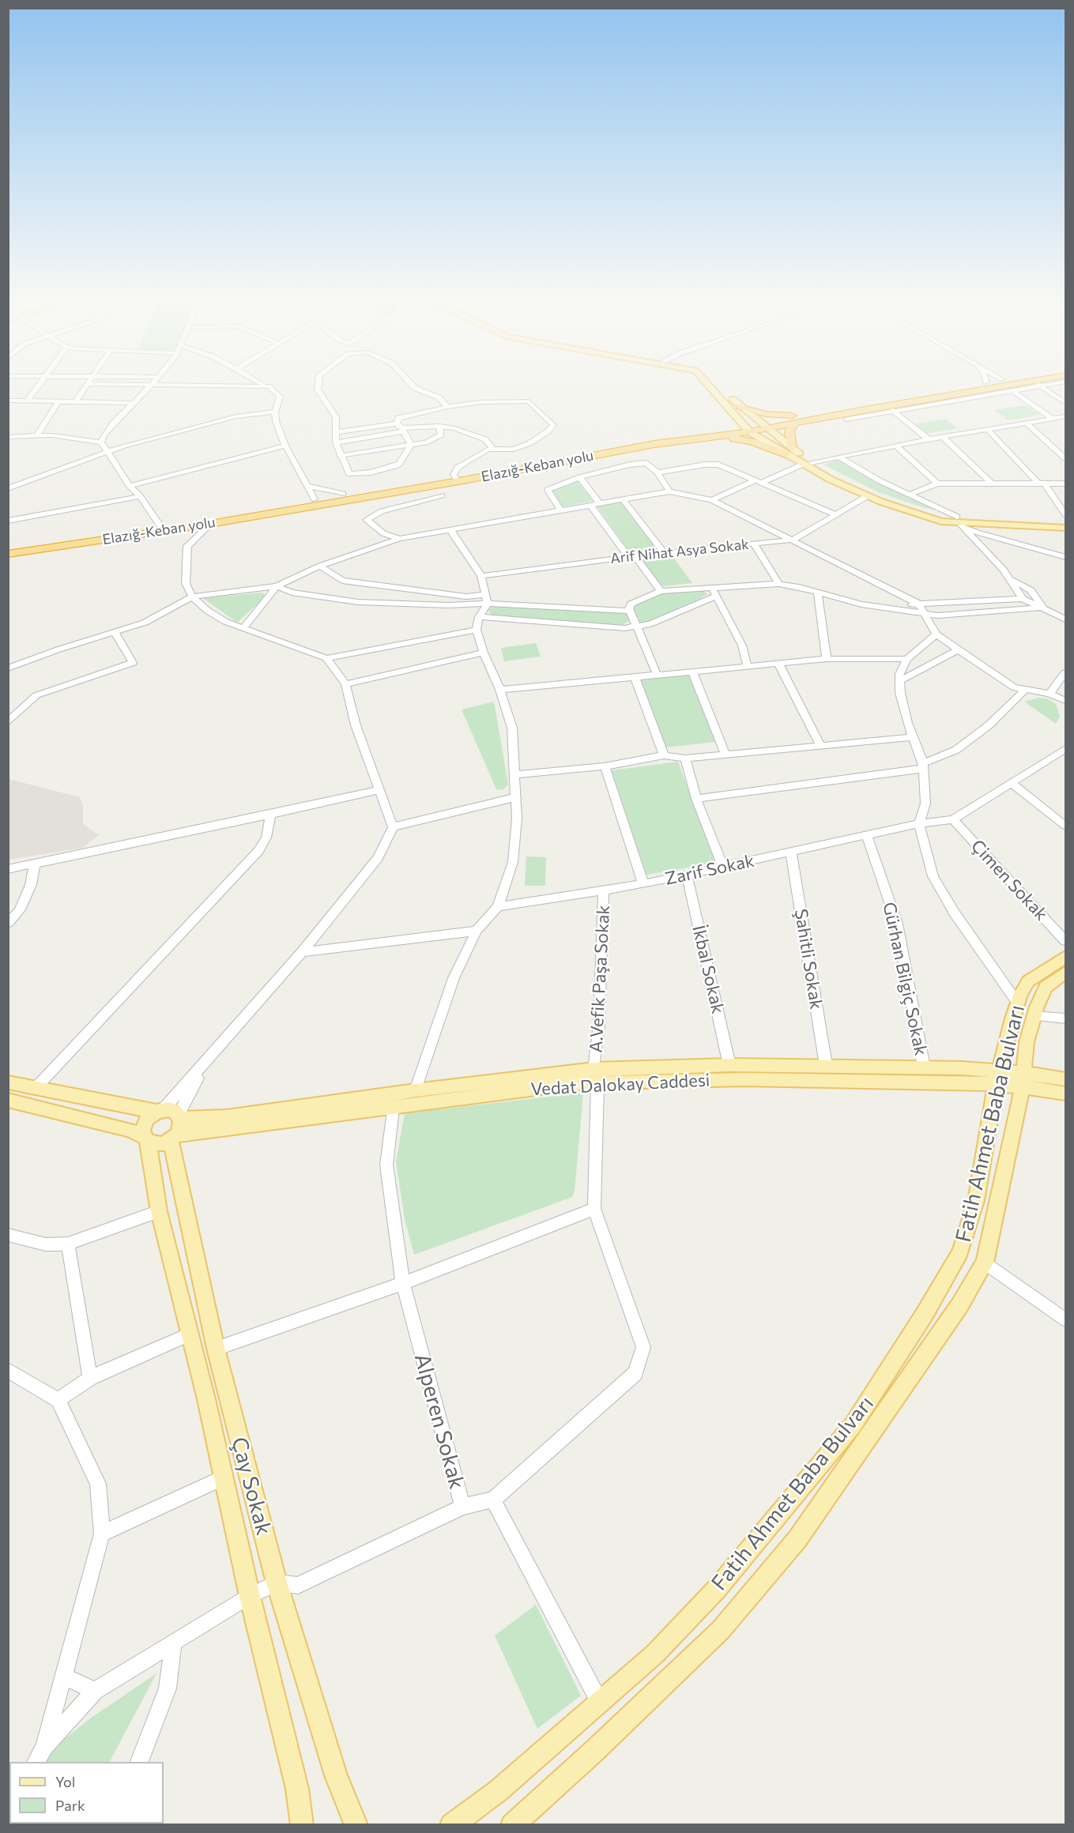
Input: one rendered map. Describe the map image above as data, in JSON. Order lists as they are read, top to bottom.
{
  "streets": {
    "highway": ["Elazığ-Keban yolu"],
    "main road": ["Vedat Dalokay Caddesi", "Fatih Ahmet Baba Bulvarı", "Çay Sokak"],
    "street": [
      "Arif Nihat Asya Sokak",
      "Zarif Sokak",
      "Çimen Sokak",
      "Şahitli Sokak",
      "İkbal Sokak",
      "A.Vefik Paşa Sokak",
      "Gürhan Bilgiç Sokak",
      "Alperen Sokak"
    ]
  },
  "crossings": [
    ["Zarif Sokak", "Çimen Sokak"],
    ["Zarif Sokak", "Şahitli Sokak"],
    ["Zarif Sokak", "İkbal Sokak"],
    ["Zarif Sokak", "A.Vefik Paşa Sokak"],
    ["Zarif Sokak", "Gürhan Bilgiç Sokak"],
    ["Şahitli Sokak", "Vedat Dalokay Caddesi"],
    ["İkbal Sokak", "Vedat Dalokay Caddesi"],
    ["A.Vefik Paşa Sokak", "Vedat Dalokay Caddesi"],
    ["Gürhan Bilgiç Sokak", "Vedat Dalokay Caddesi"],
    ["Vedat Dalokay Caddesi", "Fatih Ahmet Baba Bulvarı"],
    ["Vedat Dalokay Caddesi", "Alperen Sokak"],
    ["Vedat Dalokay Caddesi", "Çay Sokak"]
  ],
  "legend": ["Yol", "Park"]
}
